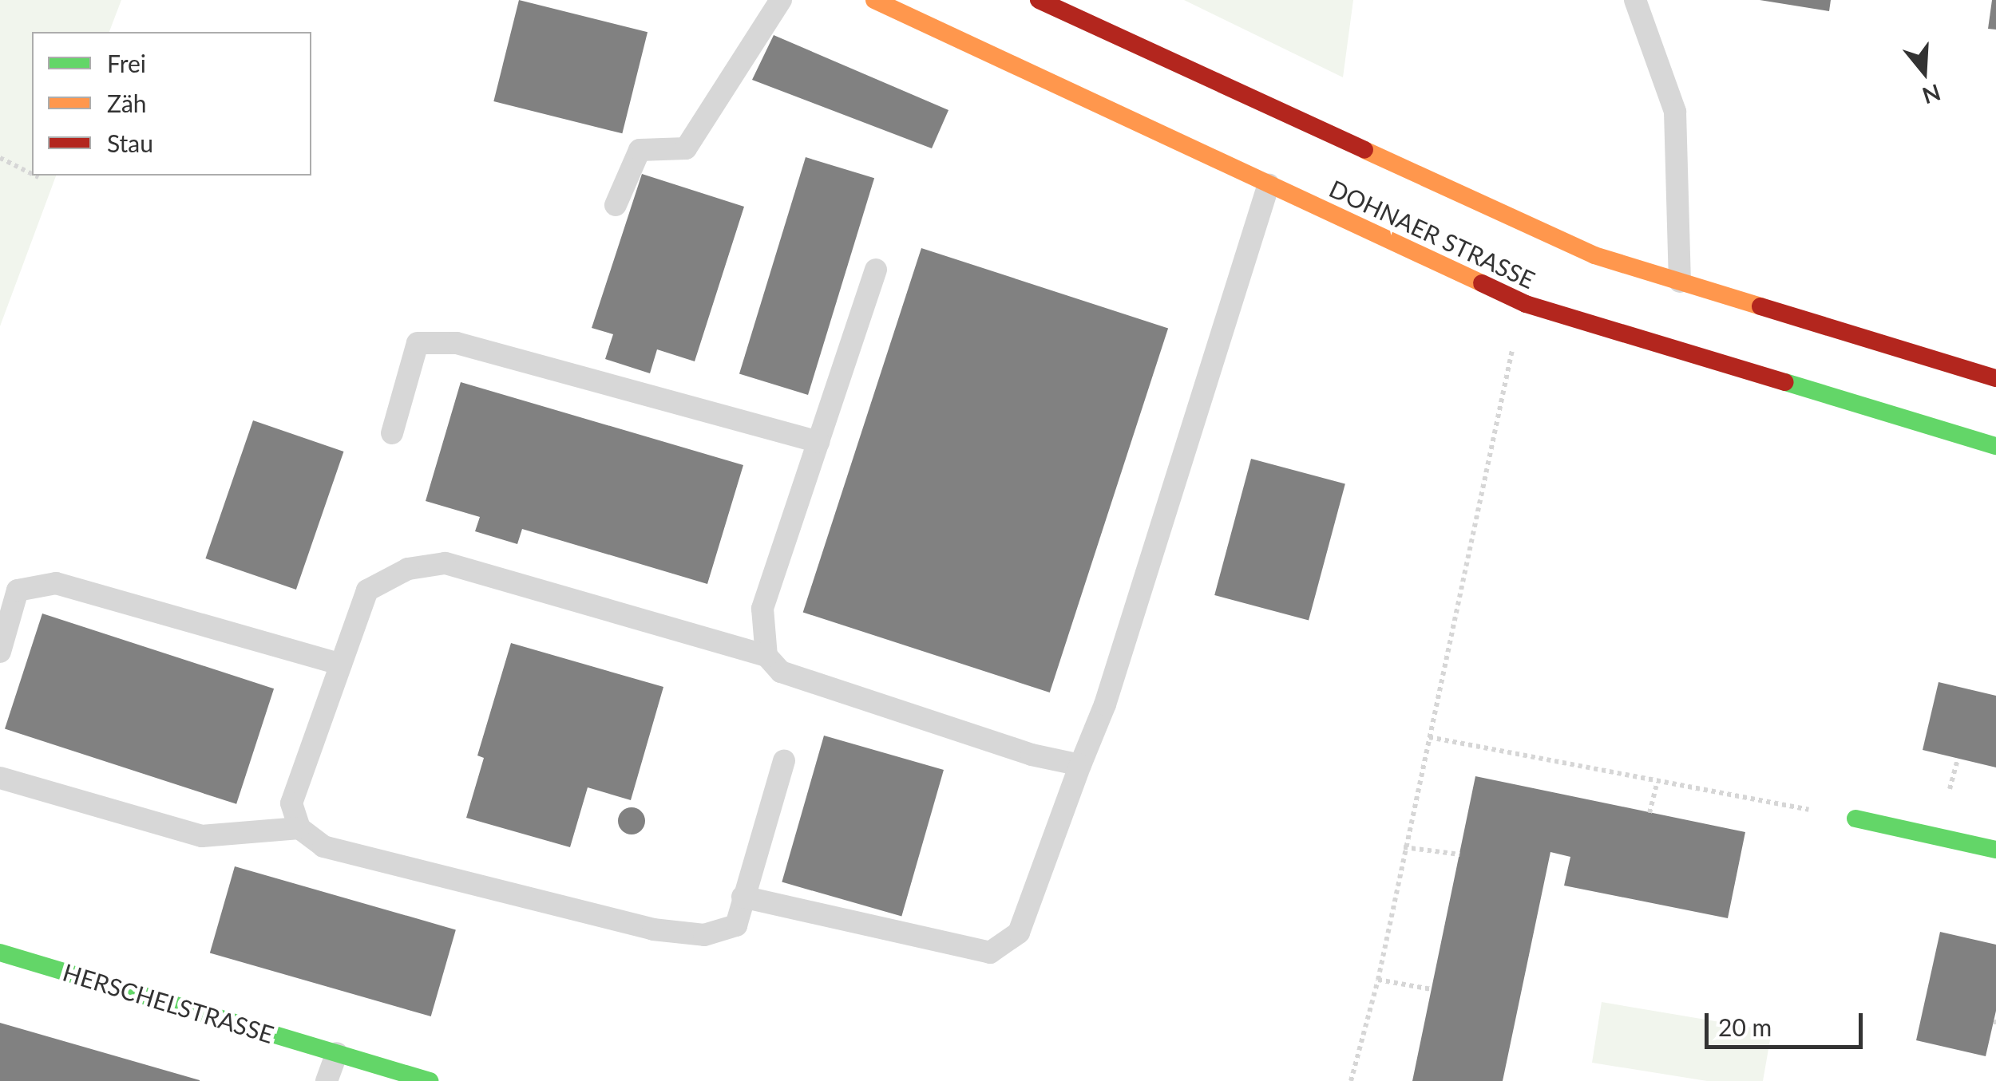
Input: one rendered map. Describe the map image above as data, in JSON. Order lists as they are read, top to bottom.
{
  "streets": {
    "main road": ["DOHNAER STRASSE", "HERSCHELSTRASSE"]
  },
  "legend": ["Frei", "Zäh", "Stau"],
  "scale_bar": "20 m",
  "north": "bottom"
}
